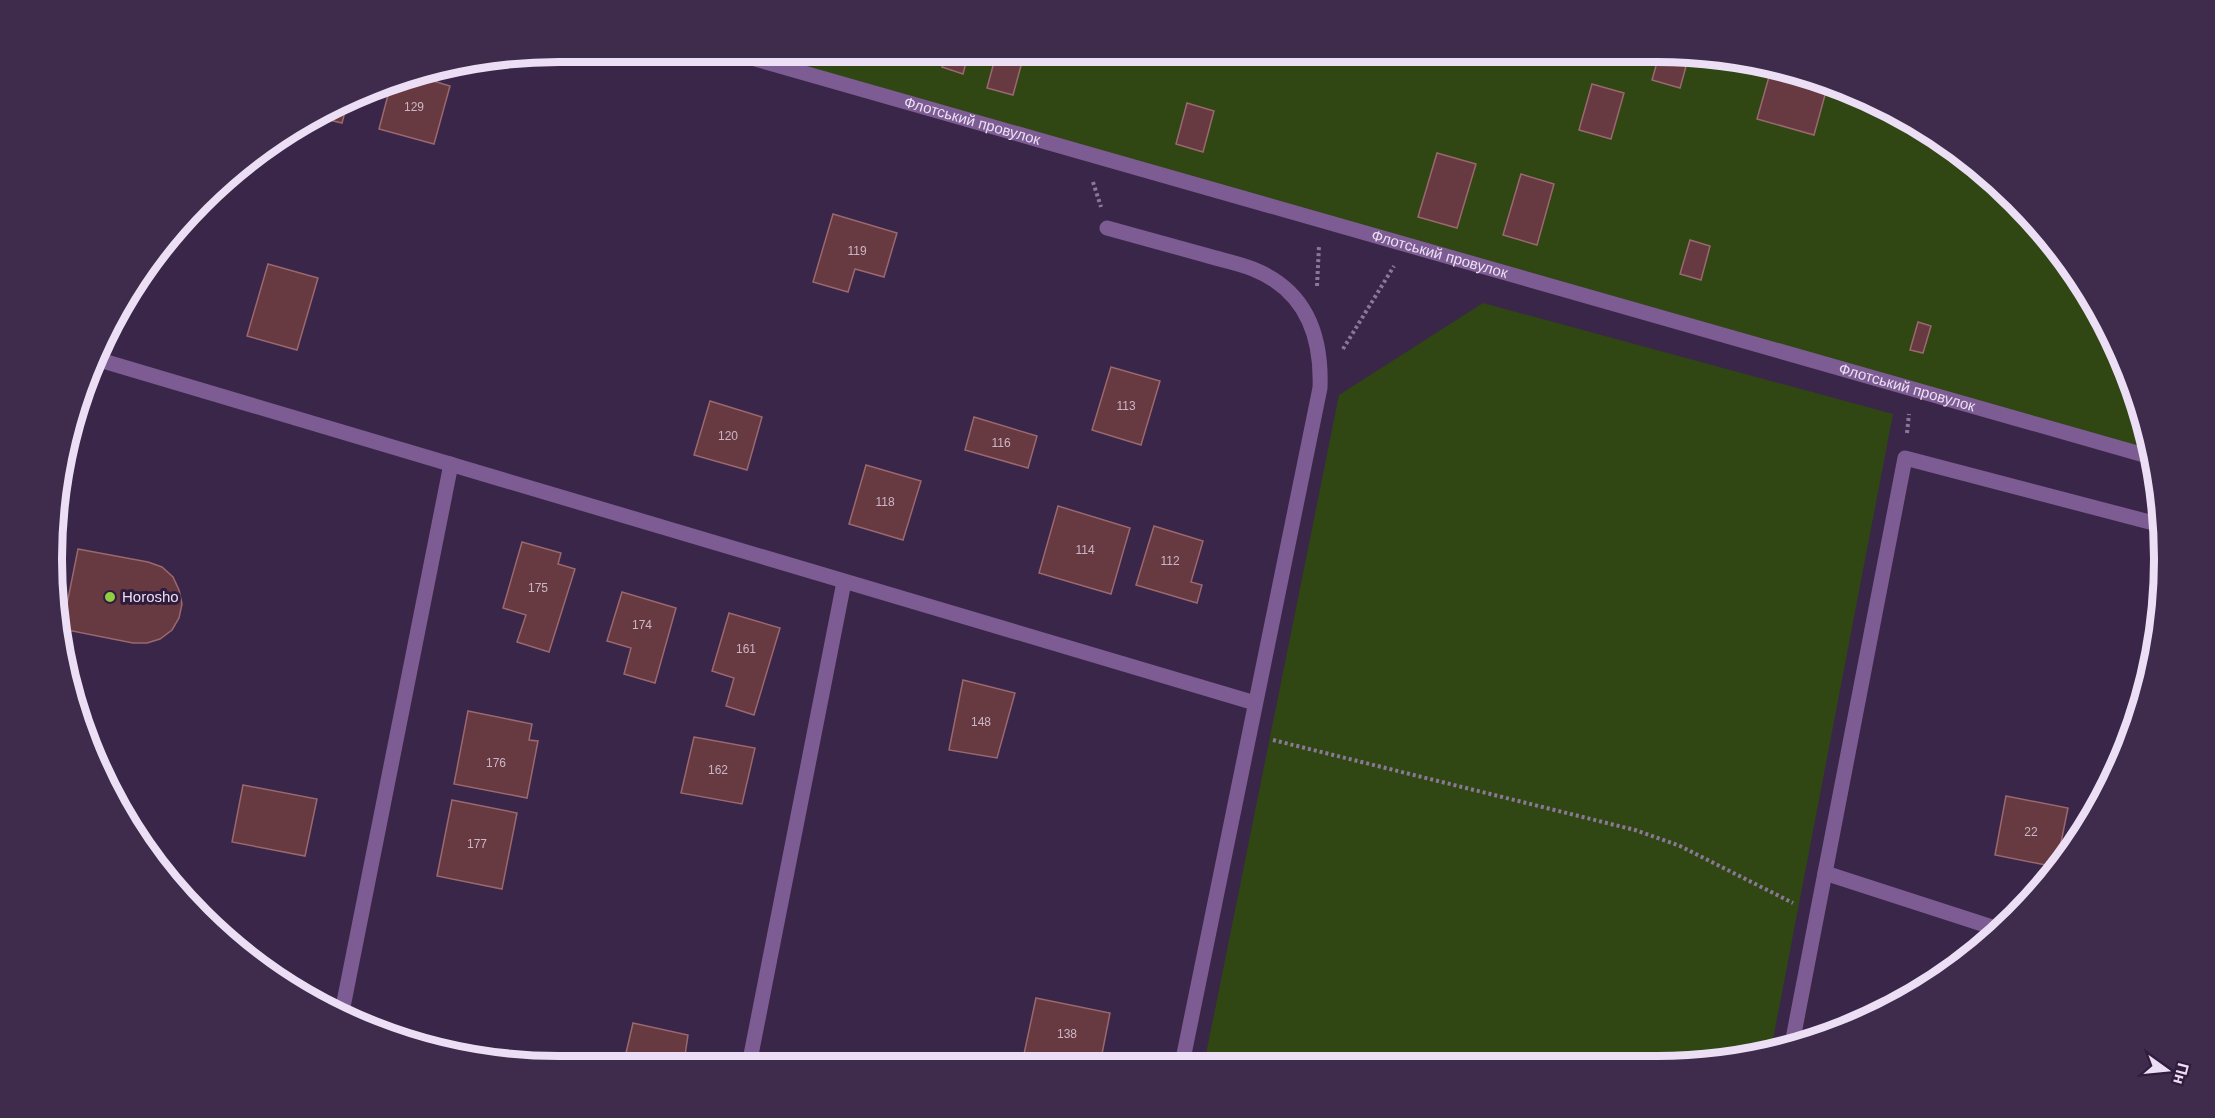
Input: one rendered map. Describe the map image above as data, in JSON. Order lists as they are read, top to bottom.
{
  "streets": {
    "lane": ["Флотський провулок"]
  },
  "places": ["Horosho"],
  "house_numbers": [
    "129",
    "119",
    "113",
    "120",
    "116",
    "118",
    "114",
    "112",
    "175",
    "174",
    "161",
    "148",
    "176",
    "162",
    "22",
    "177",
    "138"
  ],
  "north": "right"
}
